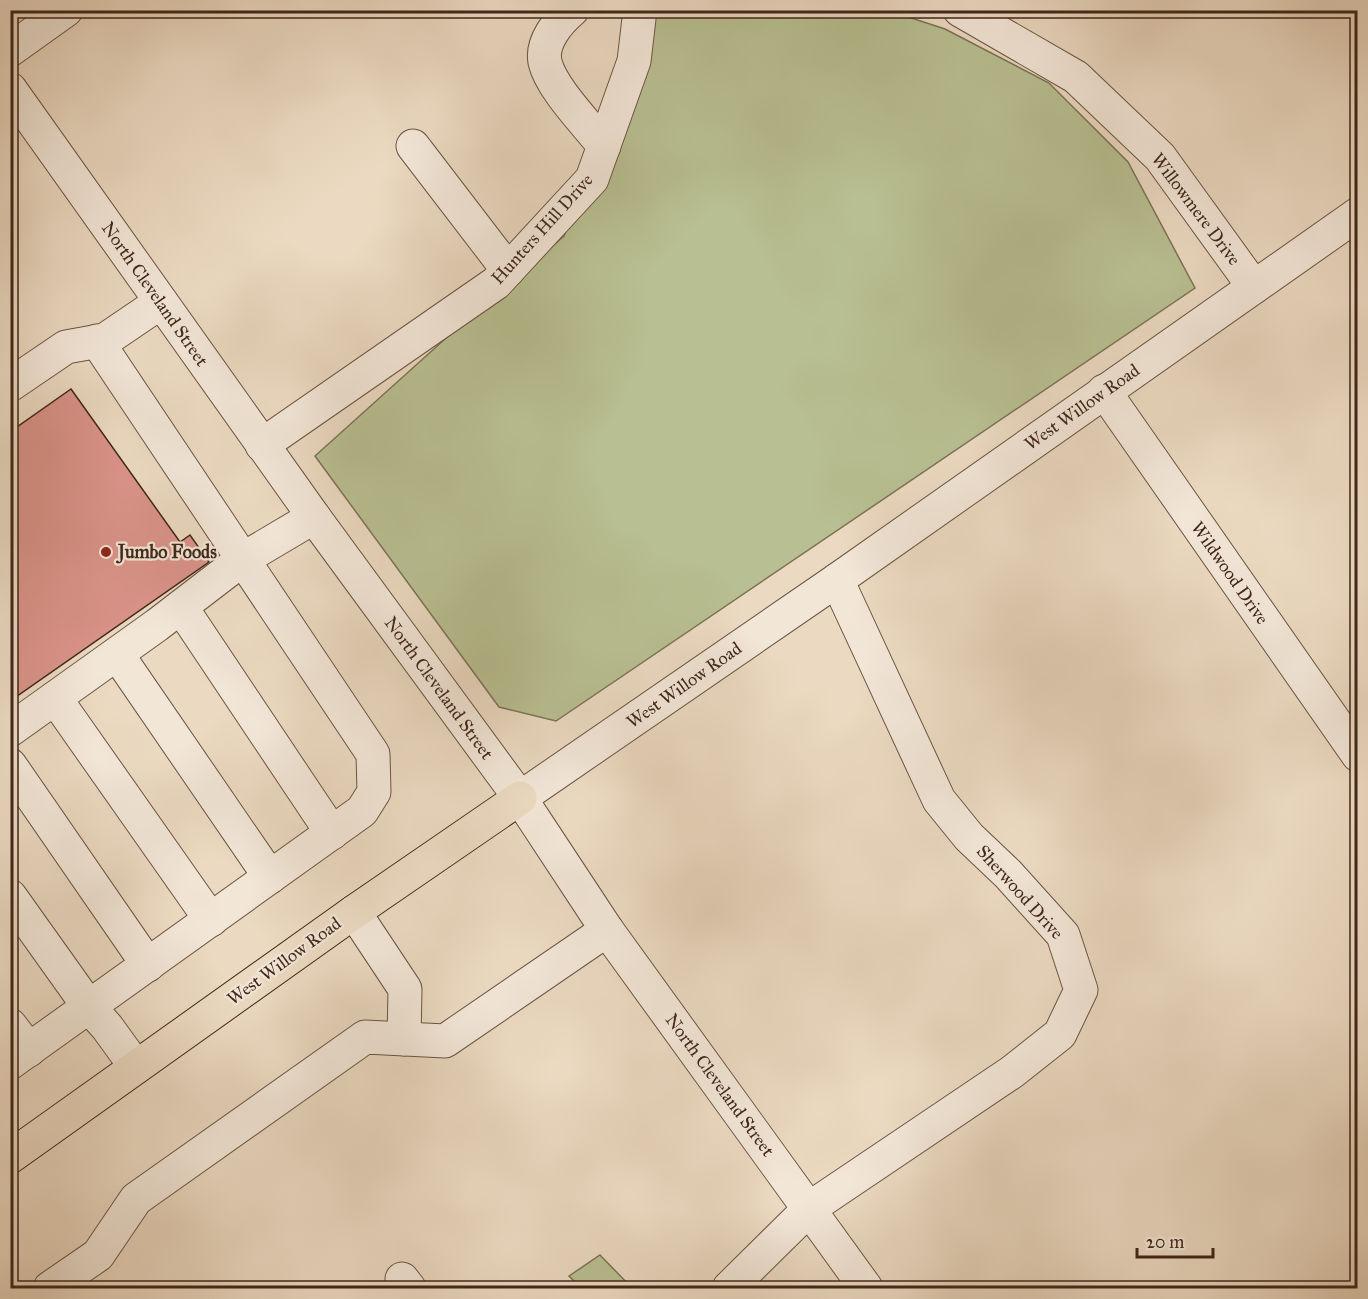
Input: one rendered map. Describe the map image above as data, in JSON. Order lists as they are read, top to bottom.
{
  "streets": {
    "main road": ["West Willow Road"],
    "street": [
      "Willowmere Drive",
      "Hunters Hill Drive",
      "North Cleveland Street",
      "Wildwood Drive",
      "Sherwood Drive"
    ]
  },
  "crossings": [
    ["Willowmere Drive", "West Willow Road"],
    ["Hunters Hill Drive", "North Cleveland Street"],
    ["North Cleveland Street", "West Willow Road"],
    ["North Cleveland Street", "Sherwood Drive"],
    ["West Willow Road", "Wildwood Drive"],
    ["West Willow Road", "Sherwood Drive"]
  ],
  "places": ["Jumbo Foods"],
  "scale_bar": "20 m"
}
